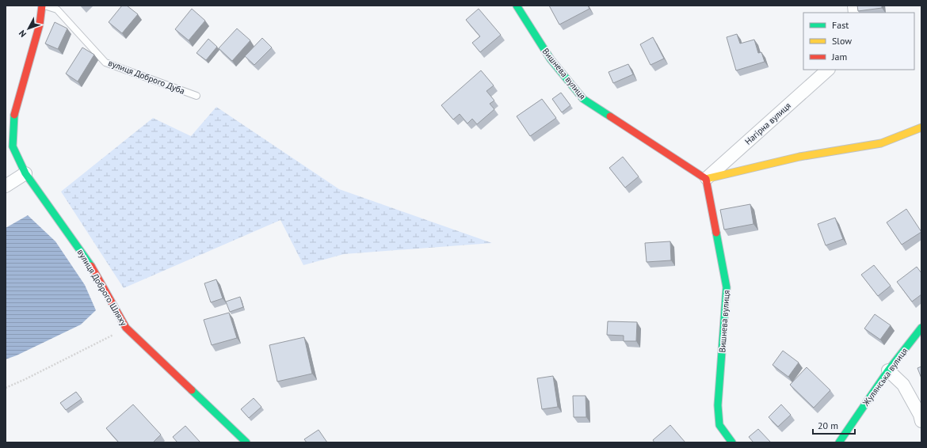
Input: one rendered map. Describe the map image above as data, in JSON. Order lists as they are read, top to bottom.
{
  "streets": {
    "street": [
      "Вишнева вулиця",
      "вулиця Доброго Дуба",
      "Нагірна вулиця",
      "вулиця Доброго Шляху",
      "Жулянська вулиця"
    ]
  },
  "crossings": [
    ["Вишнева вулиця", "Нагірна вулиця"],
    ["вулиця Доброго Дуба", "вулиця Доброго Шляху"]
  ],
  "legend": ["Fast", "Slow", "Jam"],
  "scale_bar": "20 m",
  "north": "bottom left"
}
